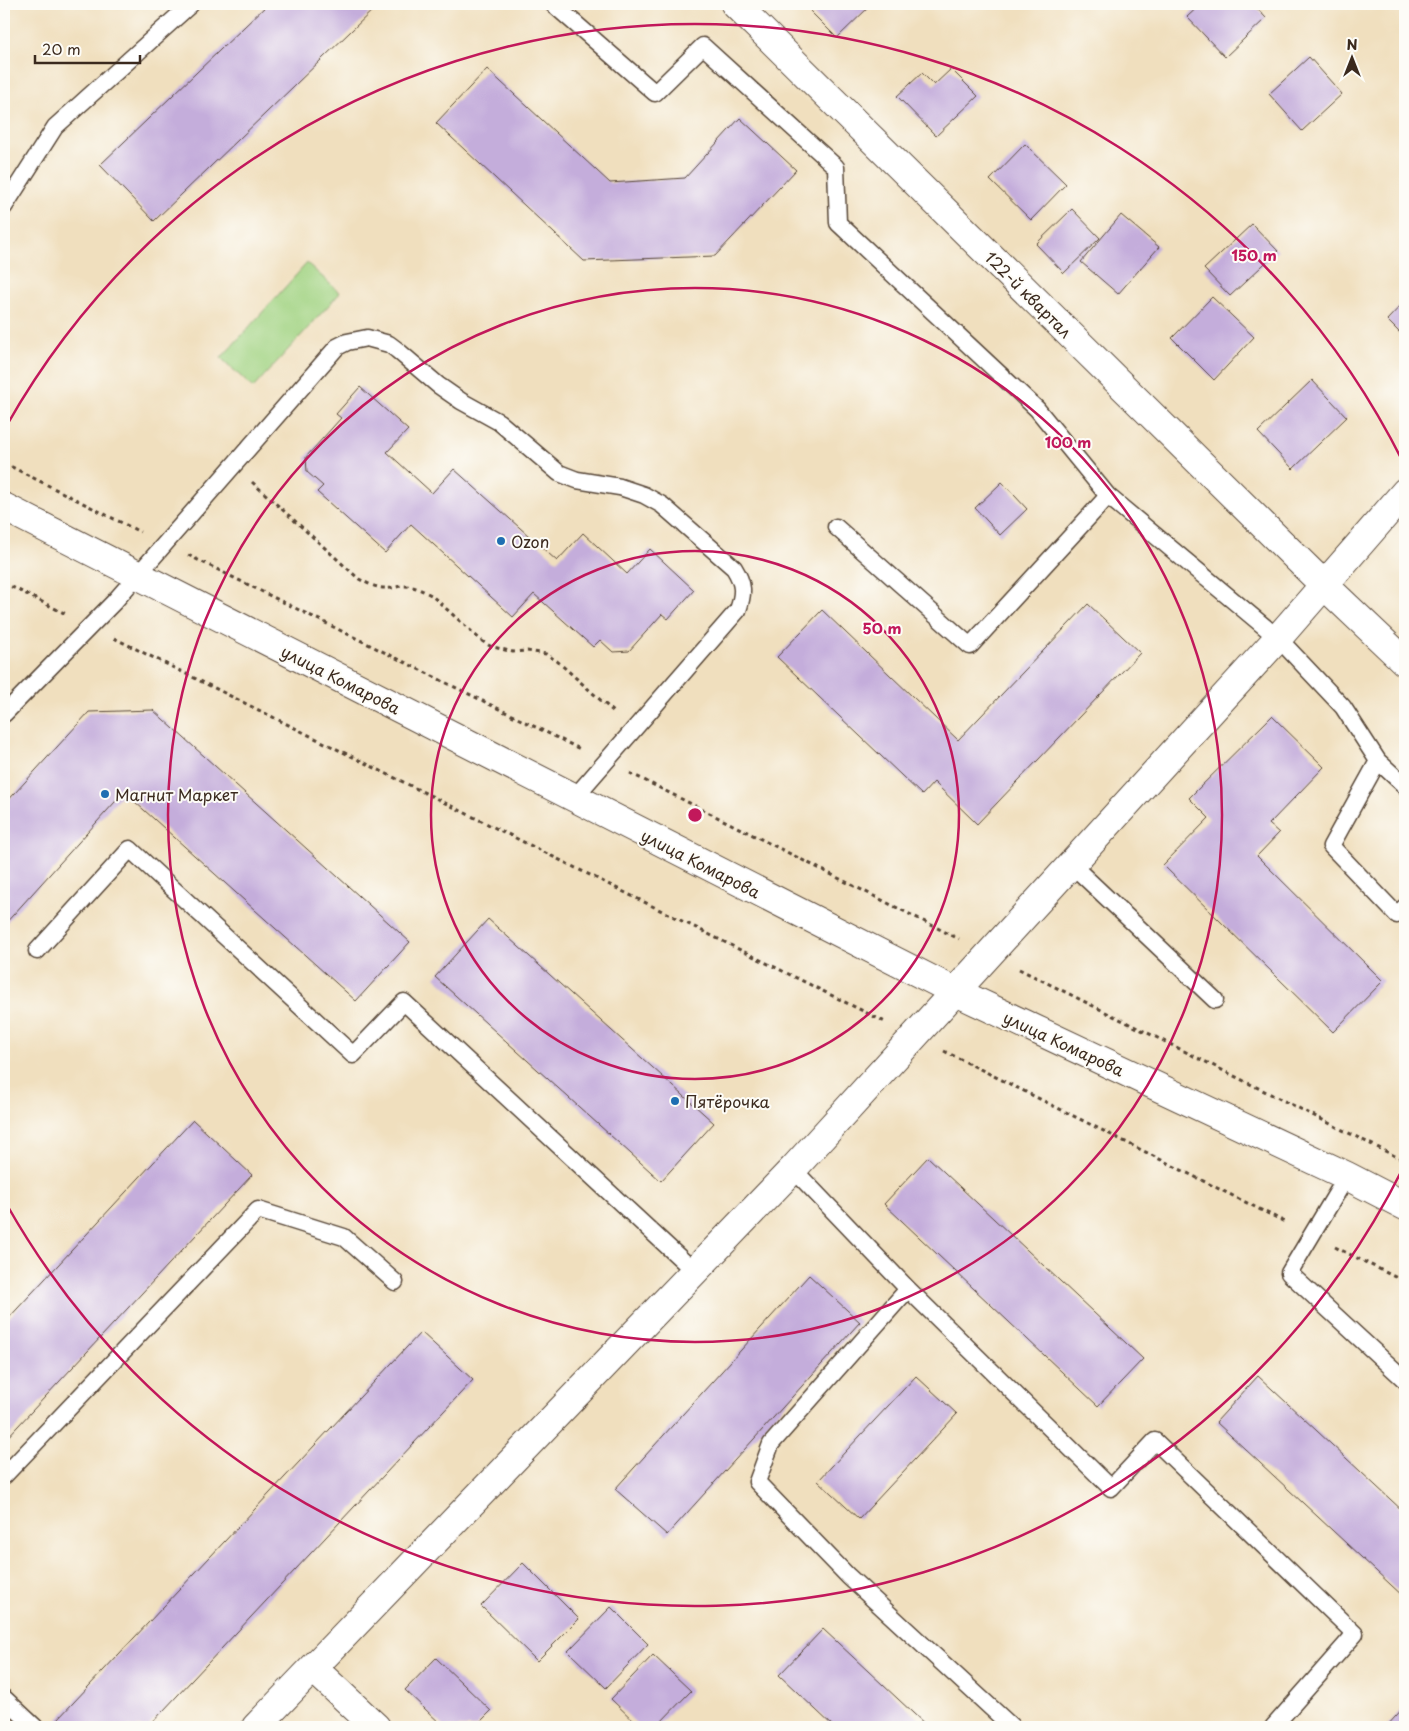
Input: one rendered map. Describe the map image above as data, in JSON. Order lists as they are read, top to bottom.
{
  "streets": {
    "street": ["122-й квартал", "улица Комарова"]
  },
  "places": ["Ozon", "Магнит Маркет", "Пятёрочка"],
  "scale_bar": "20 m",
  "north": "top",
  "rings": ["150 m", "100 m", "50 m"]
}
